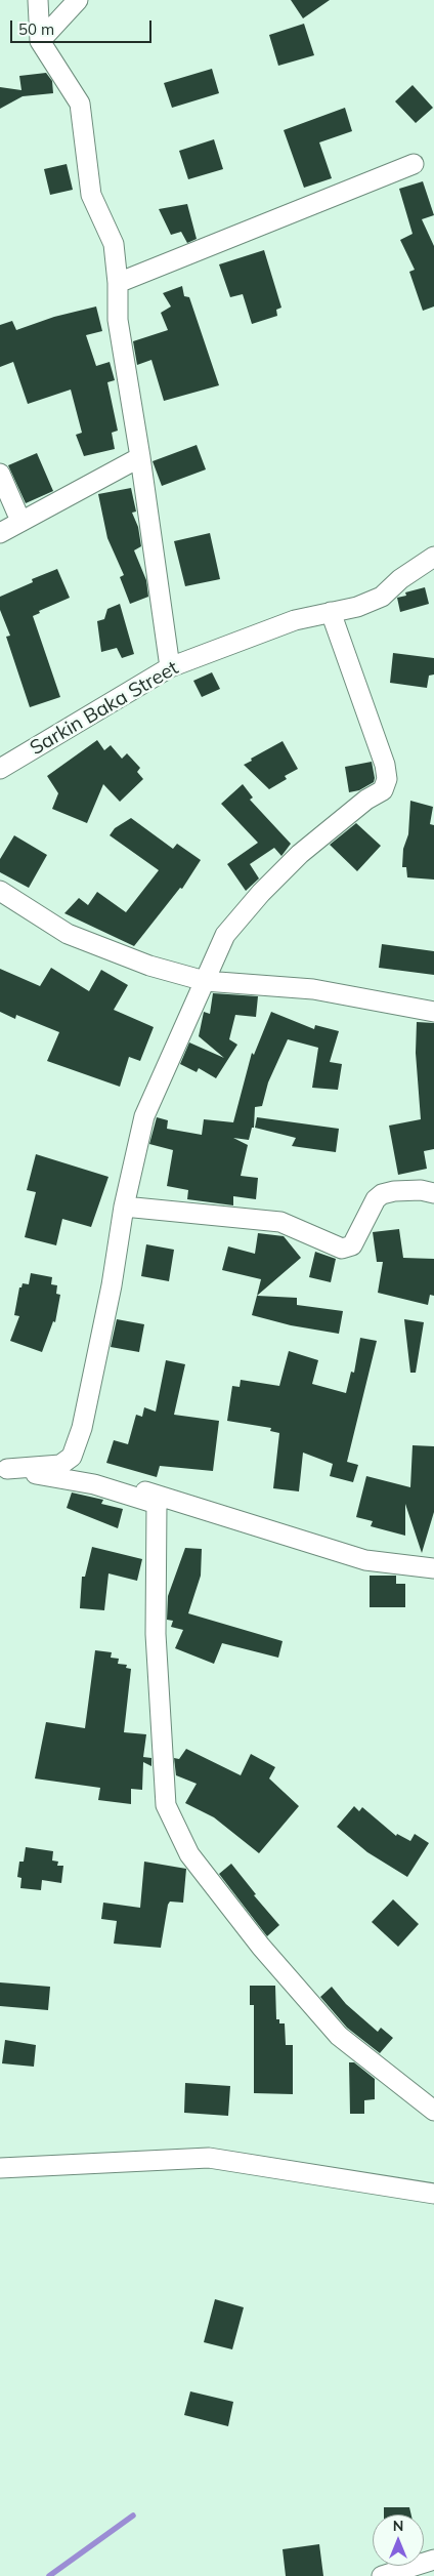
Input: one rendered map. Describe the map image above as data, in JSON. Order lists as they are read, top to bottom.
{
  "streets": {
    "street": ["Sarkin Baka Street"]
  },
  "scale_bar": "50 m",
  "north": "top"
}
